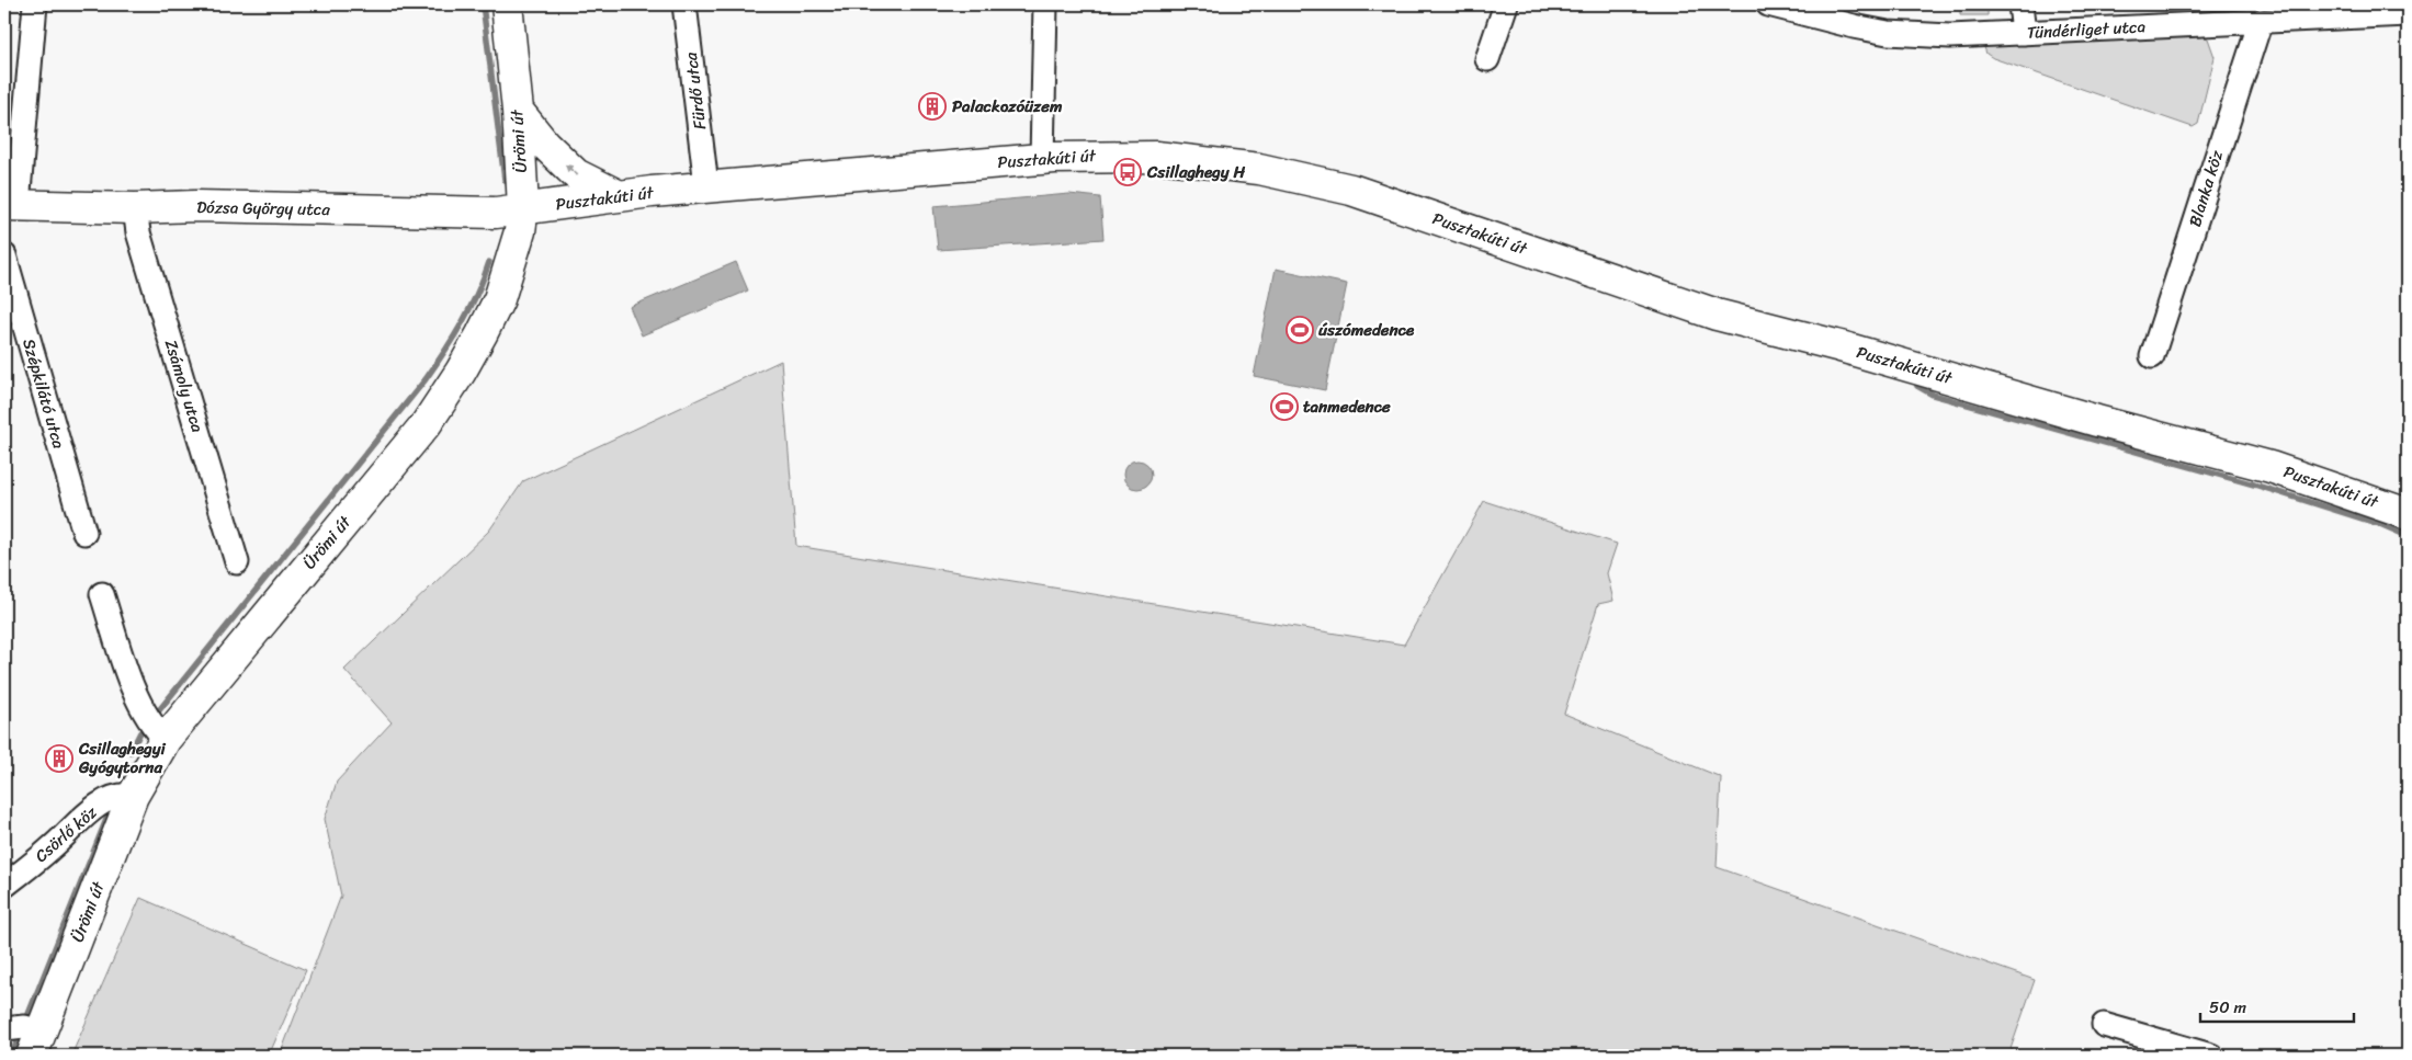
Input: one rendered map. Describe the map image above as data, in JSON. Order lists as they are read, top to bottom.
{
  "streets": {
    "street": [
      "Tündérliget utca",
      "Fürdő utca",
      "Ürömi út",
      "Pusztakúti út",
      "Blanka köz",
      "Dózsa György utca",
      "Zsámoly utca",
      "Szépkilátó utca",
      "Csörlő köz"
    ]
  },
  "crossings": [
    ["Tündérliget utca", "Blanka köz"],
    ["Ürömi út", "Pusztakúti út"],
    ["Ürömi út", "Dózsa György utca"],
    ["Ürömi út", "Csörlő köz"],
    ["Pusztakúti út", "Dózsa György utca"],
    ["Dózsa György utca", "Zsámoly utca"]
  ],
  "places": {
    "building": ["Palackozóüzem", "Csillaghegyi Gyógytorna"],
    "bus stop": ["Csillaghegy H"],
    "sports": ["úszómedence", "tanmedence"]
  },
  "scale_bar": "50 m"
}
